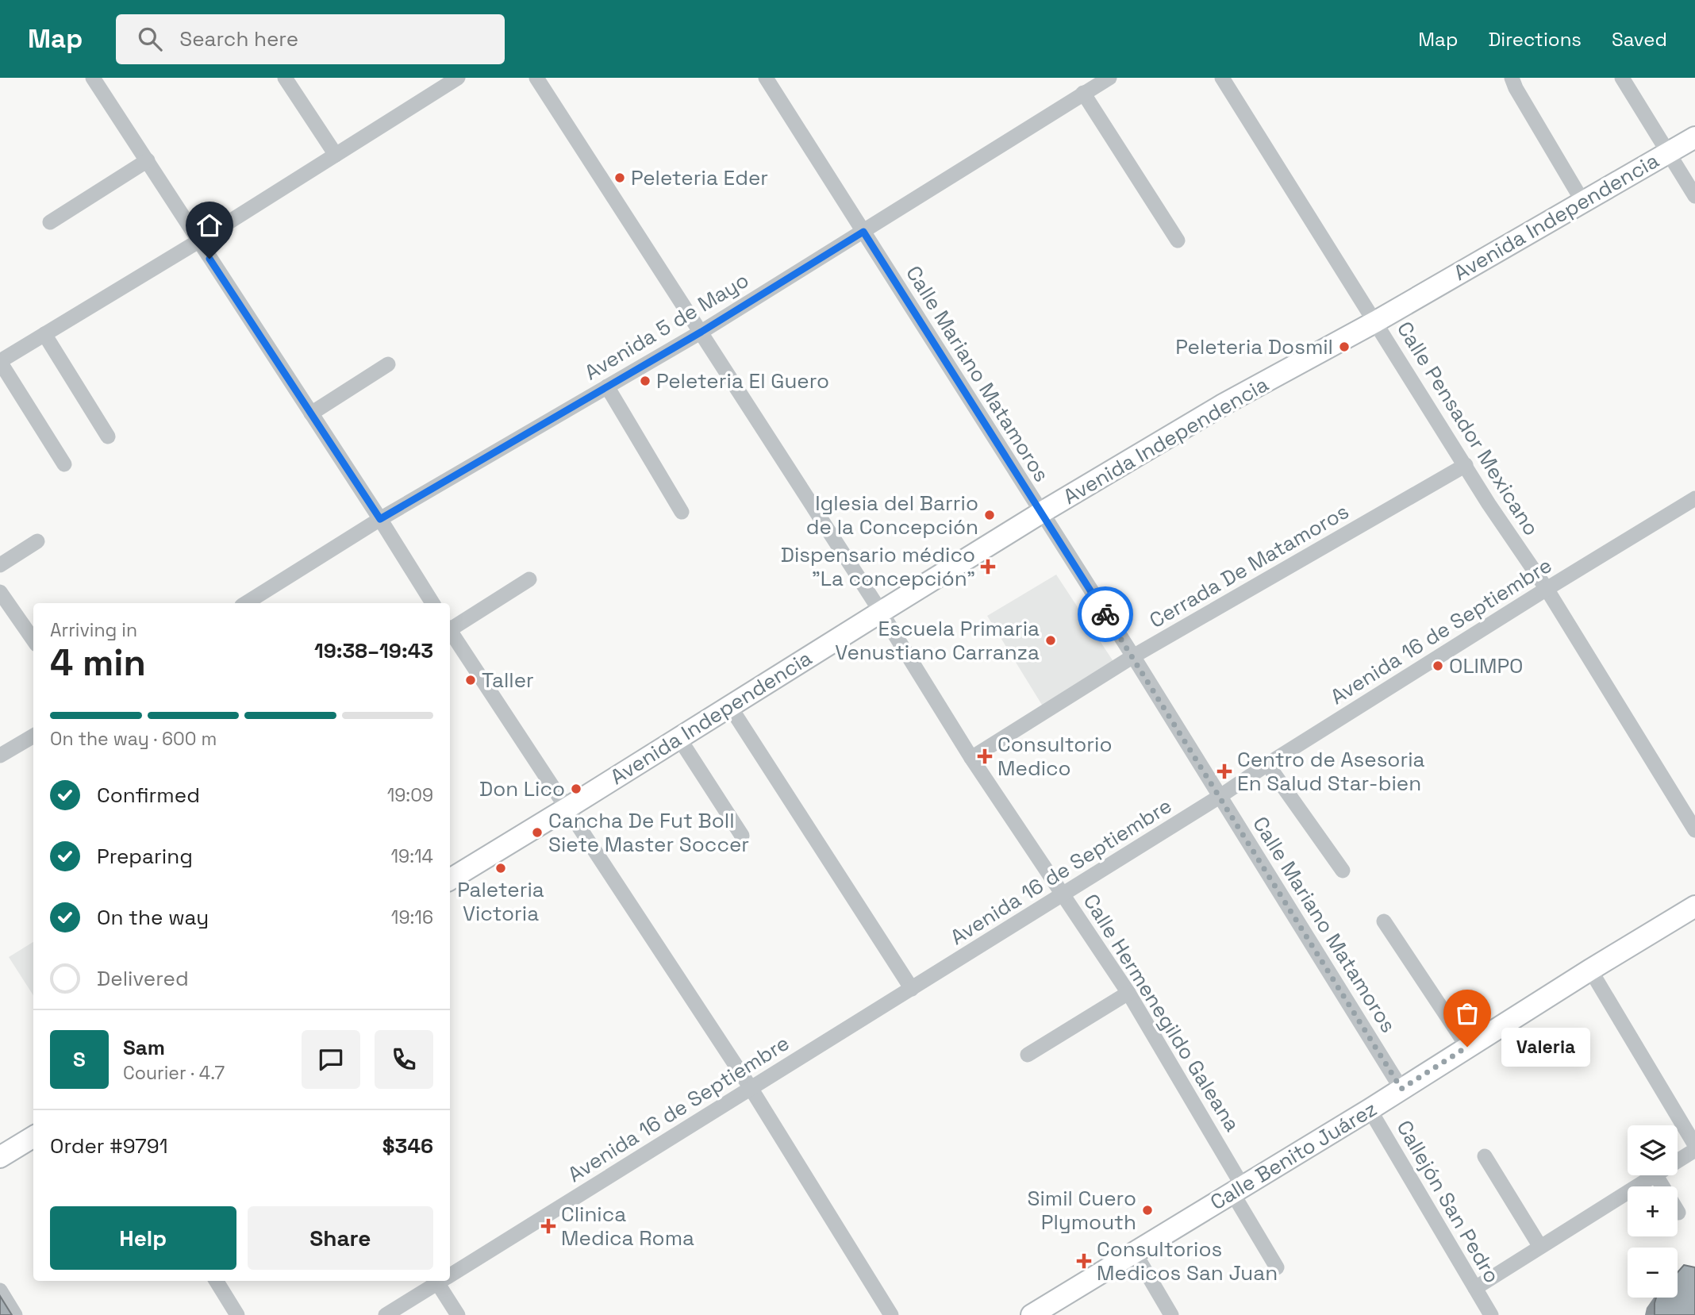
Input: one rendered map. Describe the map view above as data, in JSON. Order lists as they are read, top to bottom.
{
  "streets": {
    "main road": ["Avenida Independencia", "Calle Benito Juárez"],
    "street": [
      "Avenida 5 de Mayo",
      "Calle Mariano Matamoros",
      "Calle Pensador Mexicano",
      "Cerrada De Matamoros",
      "Avenida 16 de Septiembre",
      "Calle Hermenegildo Galeana",
      "Callejón San Pedro"
    ]
  },
  "crossings": [
    ["Avenida Independencia", "Calle Mariano Matamoros"],
    ["Avenida Independencia", "Calle Pensador Mexicano"],
    ["Avenida Independencia", "Calle Hermenegildo Galeana"],
    ["Avenida 5 de Mayo", "Calle Mariano Matamoros"],
    ["Avenida 5 de Mayo", "Calle Hermenegildo Galeana"],
    ["Calle Mariano Matamoros", "Cerrada De Matamoros"],
    ["Calle Mariano Matamoros", "Avenida 16 de Septiembre"],
    ["Calle Mariano Matamoros", "Calle Benito Juárez"],
    ["Calle Pensador Mexicano", "Cerrada De Matamoros"],
    ["Calle Pensador Mexicano", "Avenida 16 de Septiembre"],
    ["Cerrada De Matamoros", "Calle Hermenegildo Galeana"],
    ["Avenida 16 de Septiembre", "Calle Hermenegildo Galeana"],
    ["Calle Hermenegildo Galeana", "Calle Benito Juárez"],
    ["Calle Benito Juárez", "Callejón San Pedro"]
  ],
  "places": {
    "other": [
      "Peleteria Eder",
      "Peleteria Dosmil",
      "Peleteria El Guero",
      "Iglesia del Barrio de la Concepción",
      "Escuela Primaria Venustiano Carranza",
      "OLIMPO",
      "Taller",
      "Don Lico",
      "Cancha De Fut Boll Siete Master Soccer",
      "Paleteria Victoria",
      "Valeria",
      "Simil Cuero Plymouth"
    ],
    "health": [
      "Dispensario médico \"La concepción\"",
      "Consultorio Medico",
      "Centro de Asesoria En Salud Star-bien",
      "Clinica Medica Roma",
      "Consultorios Medicos San Juan"
    ]
  },
  "page": {
    "header": "Map",
    "search": "Search here",
    "nav": ["Map", "Directions", "Saved"],
    "heading": ["4 min", "Arriving in", "19:38–19:43"],
    "panel": [
      "Sam",
      "Courier · 4.7",
      "Order #9791",
      "$346"
    ],
    "bar": "On the way · 600 m",
    "list": [
      ["Confirmed", "19:09"],
      ["Preparing", "19:14"],
      ["On the way", "19:16"],
      "Delivered"
    ],
    "bubble": "Valeria",
    "round": "S",
    "map_buttons": ["+", "−"],
    "buttons": ["Help", "Share"]
  }
}
